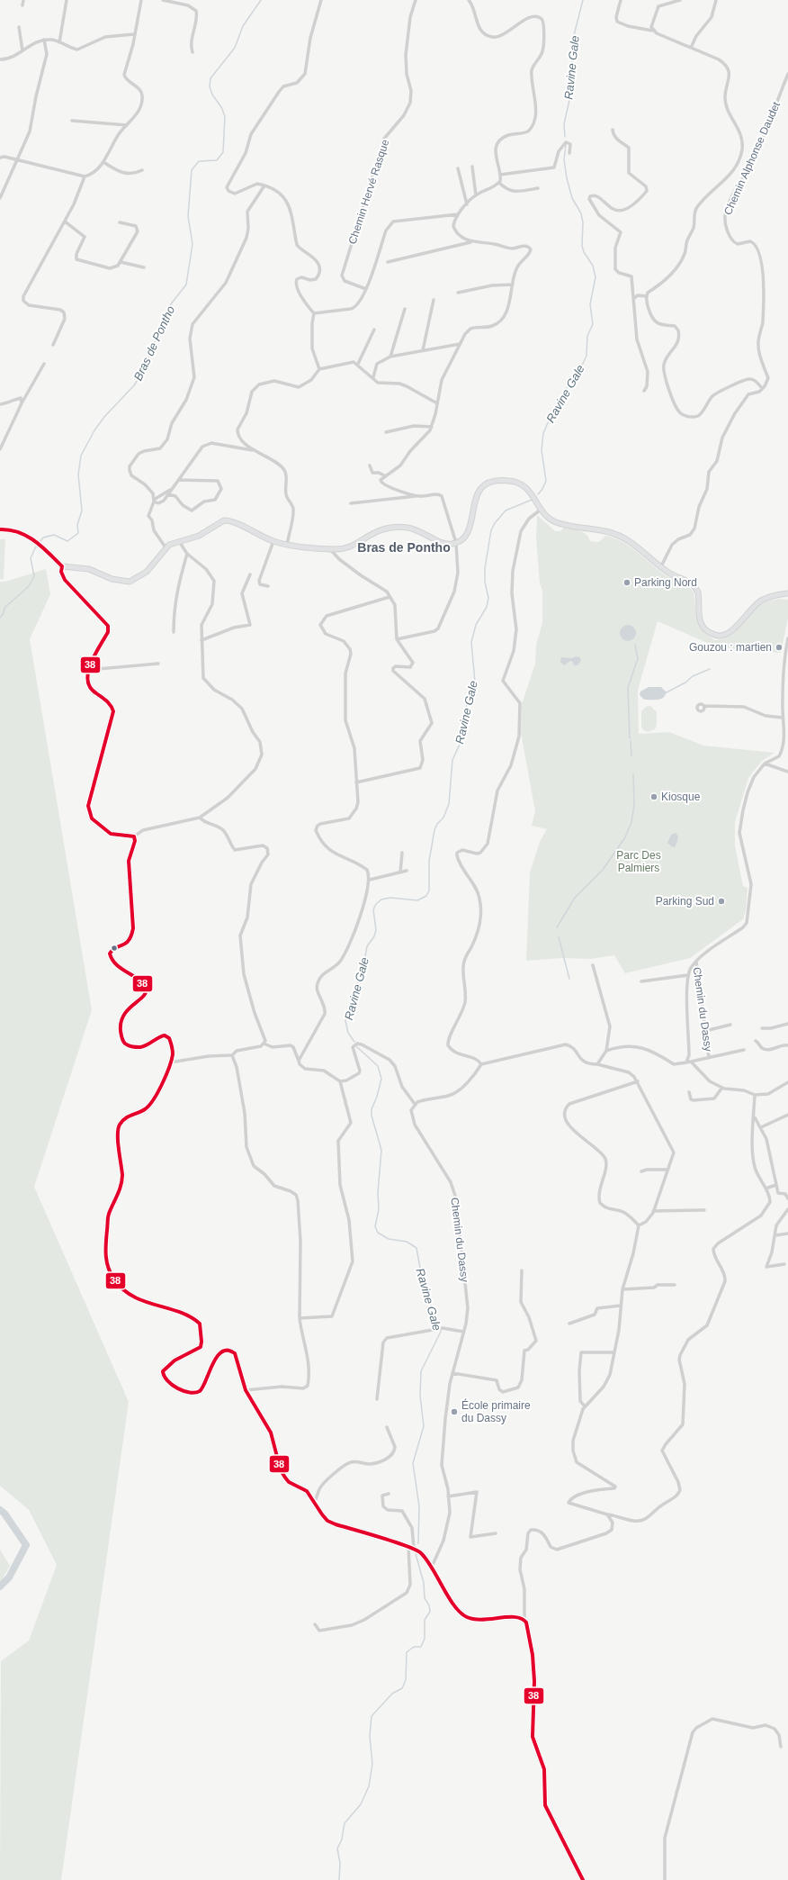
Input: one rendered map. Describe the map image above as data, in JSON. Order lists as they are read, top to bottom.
{
  "streets": {
    "street": ["Chemin Alphonse Daudet", "Chemin Hervé Rasque", "Chemin du Dassy"]
  },
  "districts": ["Bras de Pontho"],
  "water": ["Ravine Gale", "Bras de Pontho"],
  "parks": ["Parc Des Palmiers"],
  "places": [
    "Parking Nord",
    "Gouzou : martien",
    "Kiosque",
    "Parking Sud",
    "École primaire du Dassy"
  ],
  "lines": ["transit line 38"]
}
